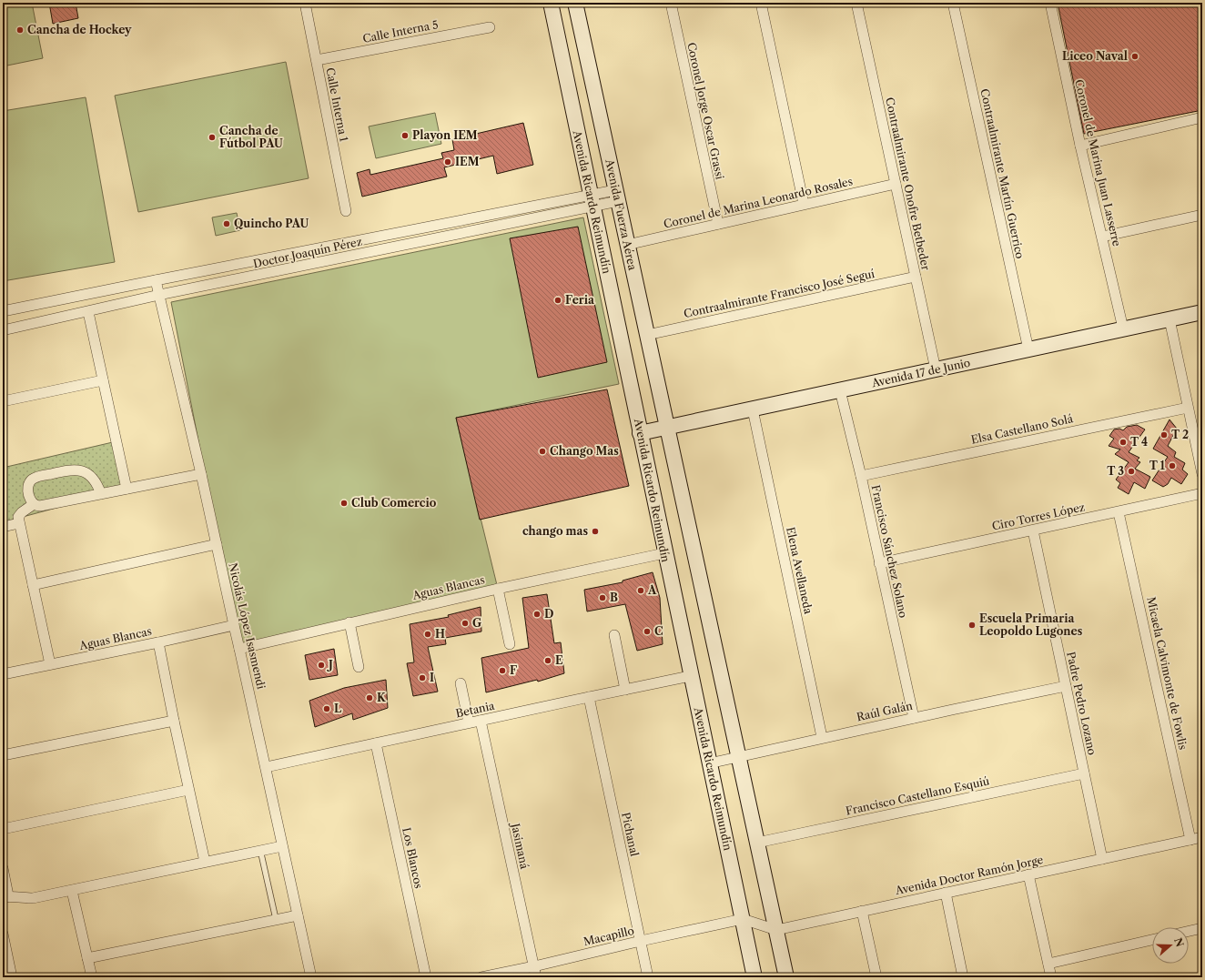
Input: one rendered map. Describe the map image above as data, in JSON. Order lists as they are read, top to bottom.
{
  "streets": {
    "street": [
      "Calle Interna 5",
      "Calle Interna 1",
      "Coronel Jorge Oscar Grassi",
      "Coronel de Marina Juan Lasserre",
      "Contraalmirante Martín Guerrico",
      "Contraalmirante Onofre Betbeder",
      "Avenida Ricardo Reimundín",
      "Coronel de Marina Leonardo Rosales",
      "Avenida Fuerza Aérea",
      "Doctor Joaquín Pérez",
      "Contraalmirante Francisco José Seguí",
      "Avenida 17 de Junio",
      "Elsa Castellano Solá",
      "Ciro Torres López",
      "Francisco Sánchez Solano",
      "Elena Avellaneda",
      "Aguas Blancas",
      "Nicolás López Isasmendi",
      "Micaela Calvimonte de Fowlis",
      "Padre Pedro Lozano",
      "Betania",
      "Raúl Galán",
      "Francisco Castellano Esquiú",
      "Pichanal",
      "Jasimaná",
      "Los Blancos",
      "Avenida Doctor Ramón Jorge",
      "Macapillo"
    ]
  },
  "crossings": [
    ["Calle Interna 5", "Calle Interna 1"],
    ["Coronel Jorge Oscar Grassi", "Coronel de Marina Leonardo Rosales"],
    ["Coronel de Marina Juan Lasserre", "Avenida 17 de Junio"],
    ["Contraalmirante Martín Guerrico", "Avenida 17 de Junio"],
    ["Contraalmirante Onofre Betbeder", "Coronel de Marina Leonardo Rosales"],
    ["Contraalmirante Onofre Betbeder", "Contraalmirante Francisco José Seguí"],
    ["Contraalmirante Onofre Betbeder", "Avenida 17 de Junio"],
    ["Avenida Ricardo Reimundín", "Doctor Joaquín Pérez"],
    ["Avenida Ricardo Reimundín", "Avenida 17 de Junio"],
    ["Avenida Ricardo Reimundín", "Aguas Blancas"],
    ["Avenida Ricardo Reimundín", "Betania"],
    ["Avenida Ricardo Reimundín", "Raúl Galán"],
    ["Avenida Ricardo Reimundín", "Macapillo"],
    ["Coronel de Marina Leonardo Rosales", "Avenida Fuerza Aérea"],
    ["Avenida Fuerza Aérea", "Doctor Joaquín Pérez"],
    ["Avenida Fuerza Aérea", "Contraalmirante Francisco José Seguí"],
    ["Avenida Fuerza Aérea", "Avenida 17 de Junio"],
    ["Doctor Joaquín Pérez", "Nicolás López Isasmendi"],
    ["Avenida 17 de Junio", "Francisco Sánchez Solano"],
    ["Avenida 17 de Junio", "Elena Avellaneda"],
    ["Elsa Castellano Solá", "Francisco Sánchez Solano"],
    ["Ciro Torres López", "Francisco Sánchez Solano"],
    ["Ciro Torres López", "Micaela Calvimonte de Fowlis"],
    ["Ciro Torres López", "Padre Pedro Lozano"],
    ["Francisco Sánchez Solano", "Raúl Galán"],
    ["Elena Avellaneda", "Raúl Galán"],
    ["Aguas Blancas", "Nicolás López Isasmendi"],
    ["Nicolás López Isasmendi", "Betania"],
    ["Micaela Calvimonte de Fowlis", "Avenida Doctor Ramón Jorge"],
    ["Padre Pedro Lozano", "Raúl Galán"],
    ["Padre Pedro Lozano", "Francisco Castellano Esquiú"],
    ["Padre Pedro Lozano", "Avenida Doctor Ramón Jorge"],
    ["Betania", "Pichanal"],
    ["Betania", "Jasimaná"],
    ["Betania", "Los Blancos"],
    ["Pichanal", "Macapillo"],
    ["Jasimaná", "Macapillo"]
  ],
  "places": [
    "Cancha de Hockey",
    "Liceo Naval",
    "Playon IEM",
    "Cancha de Fútbol PAU",
    "IEM",
    "Quincho PAU",
    "Feria",
    "T 2",
    "T 4",
    "Chango Mas",
    "T 1",
    "T 3",
    "Club Comercio",
    "chango mas",
    "A",
    "B",
    "D",
    "G",
    "Escuela Primaria Leopoldo Lugones",
    "C",
    "H",
    "E",
    "J",
    "F",
    "I",
    "K",
    "L"
  ],
  "north": "right"
}
